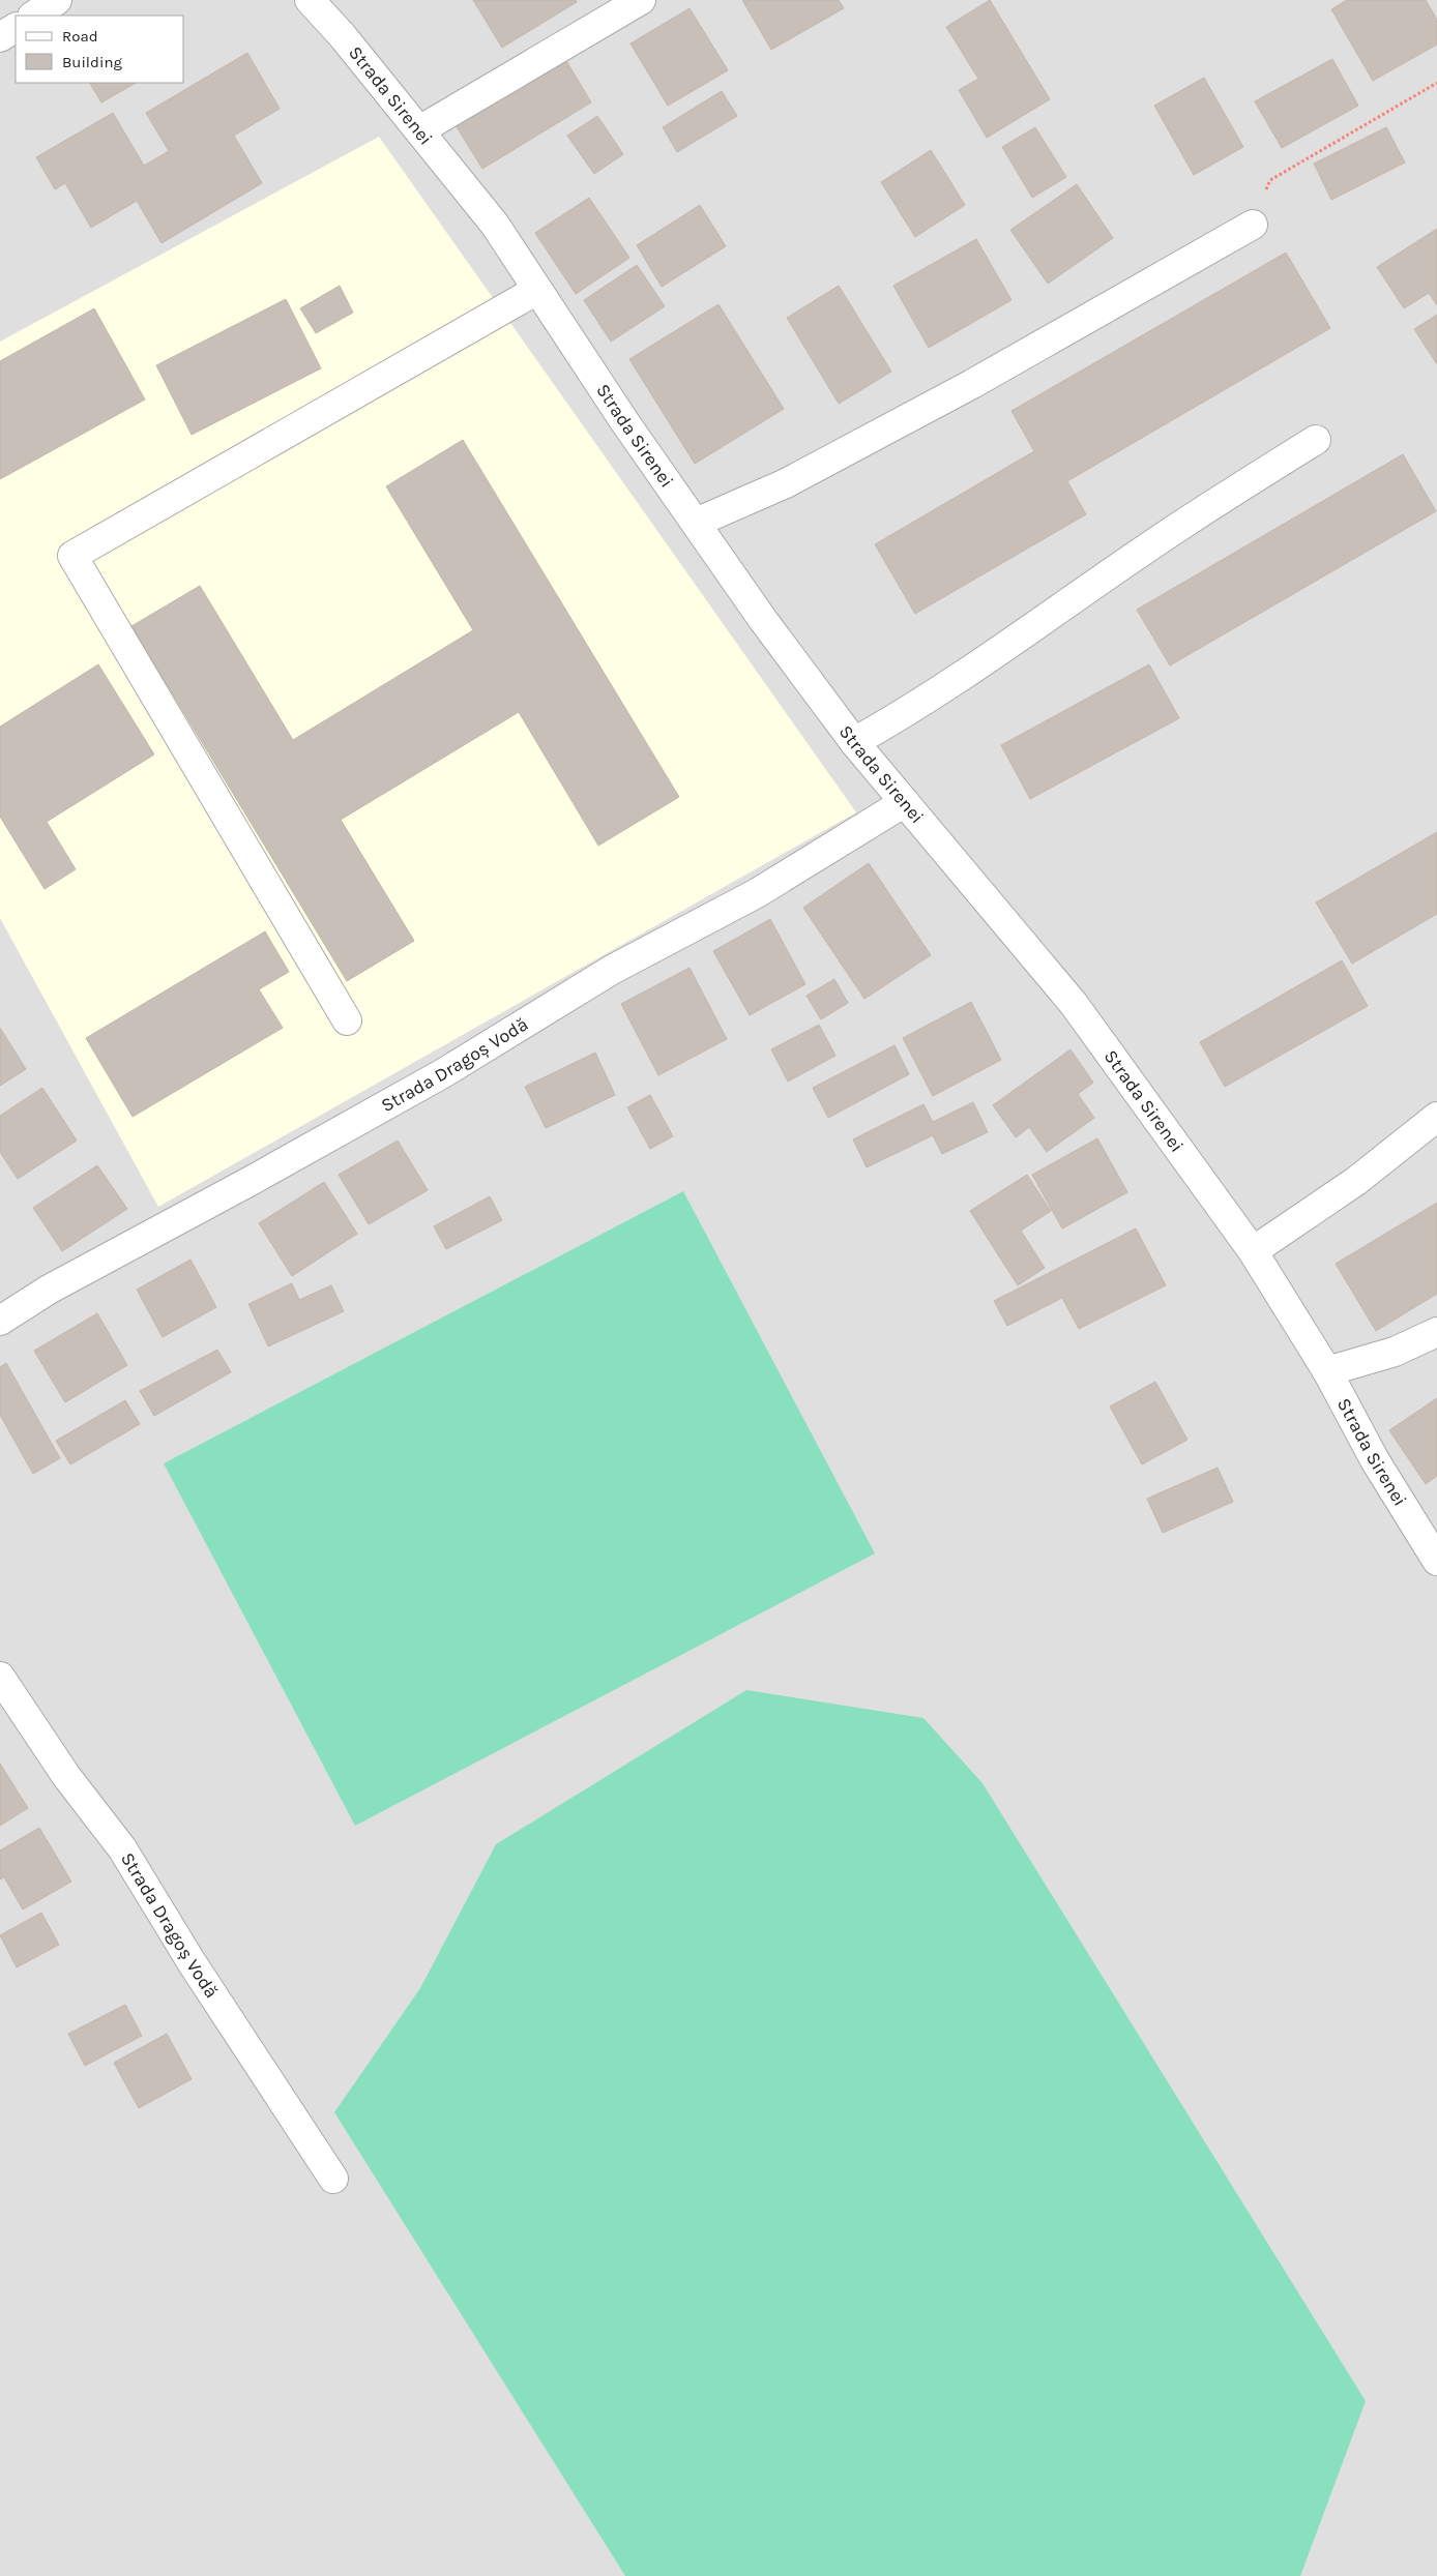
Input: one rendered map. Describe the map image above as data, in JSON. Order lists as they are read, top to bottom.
{
  "streets": {
    "street": ["Strada Sirenei", "Strada Dragoș Vodă"]
  },
  "crossings": [
    ["Strada Sirenei", "Strada Dragoș Vodă"]
  ],
  "legend": ["Road", "Building"]
}
